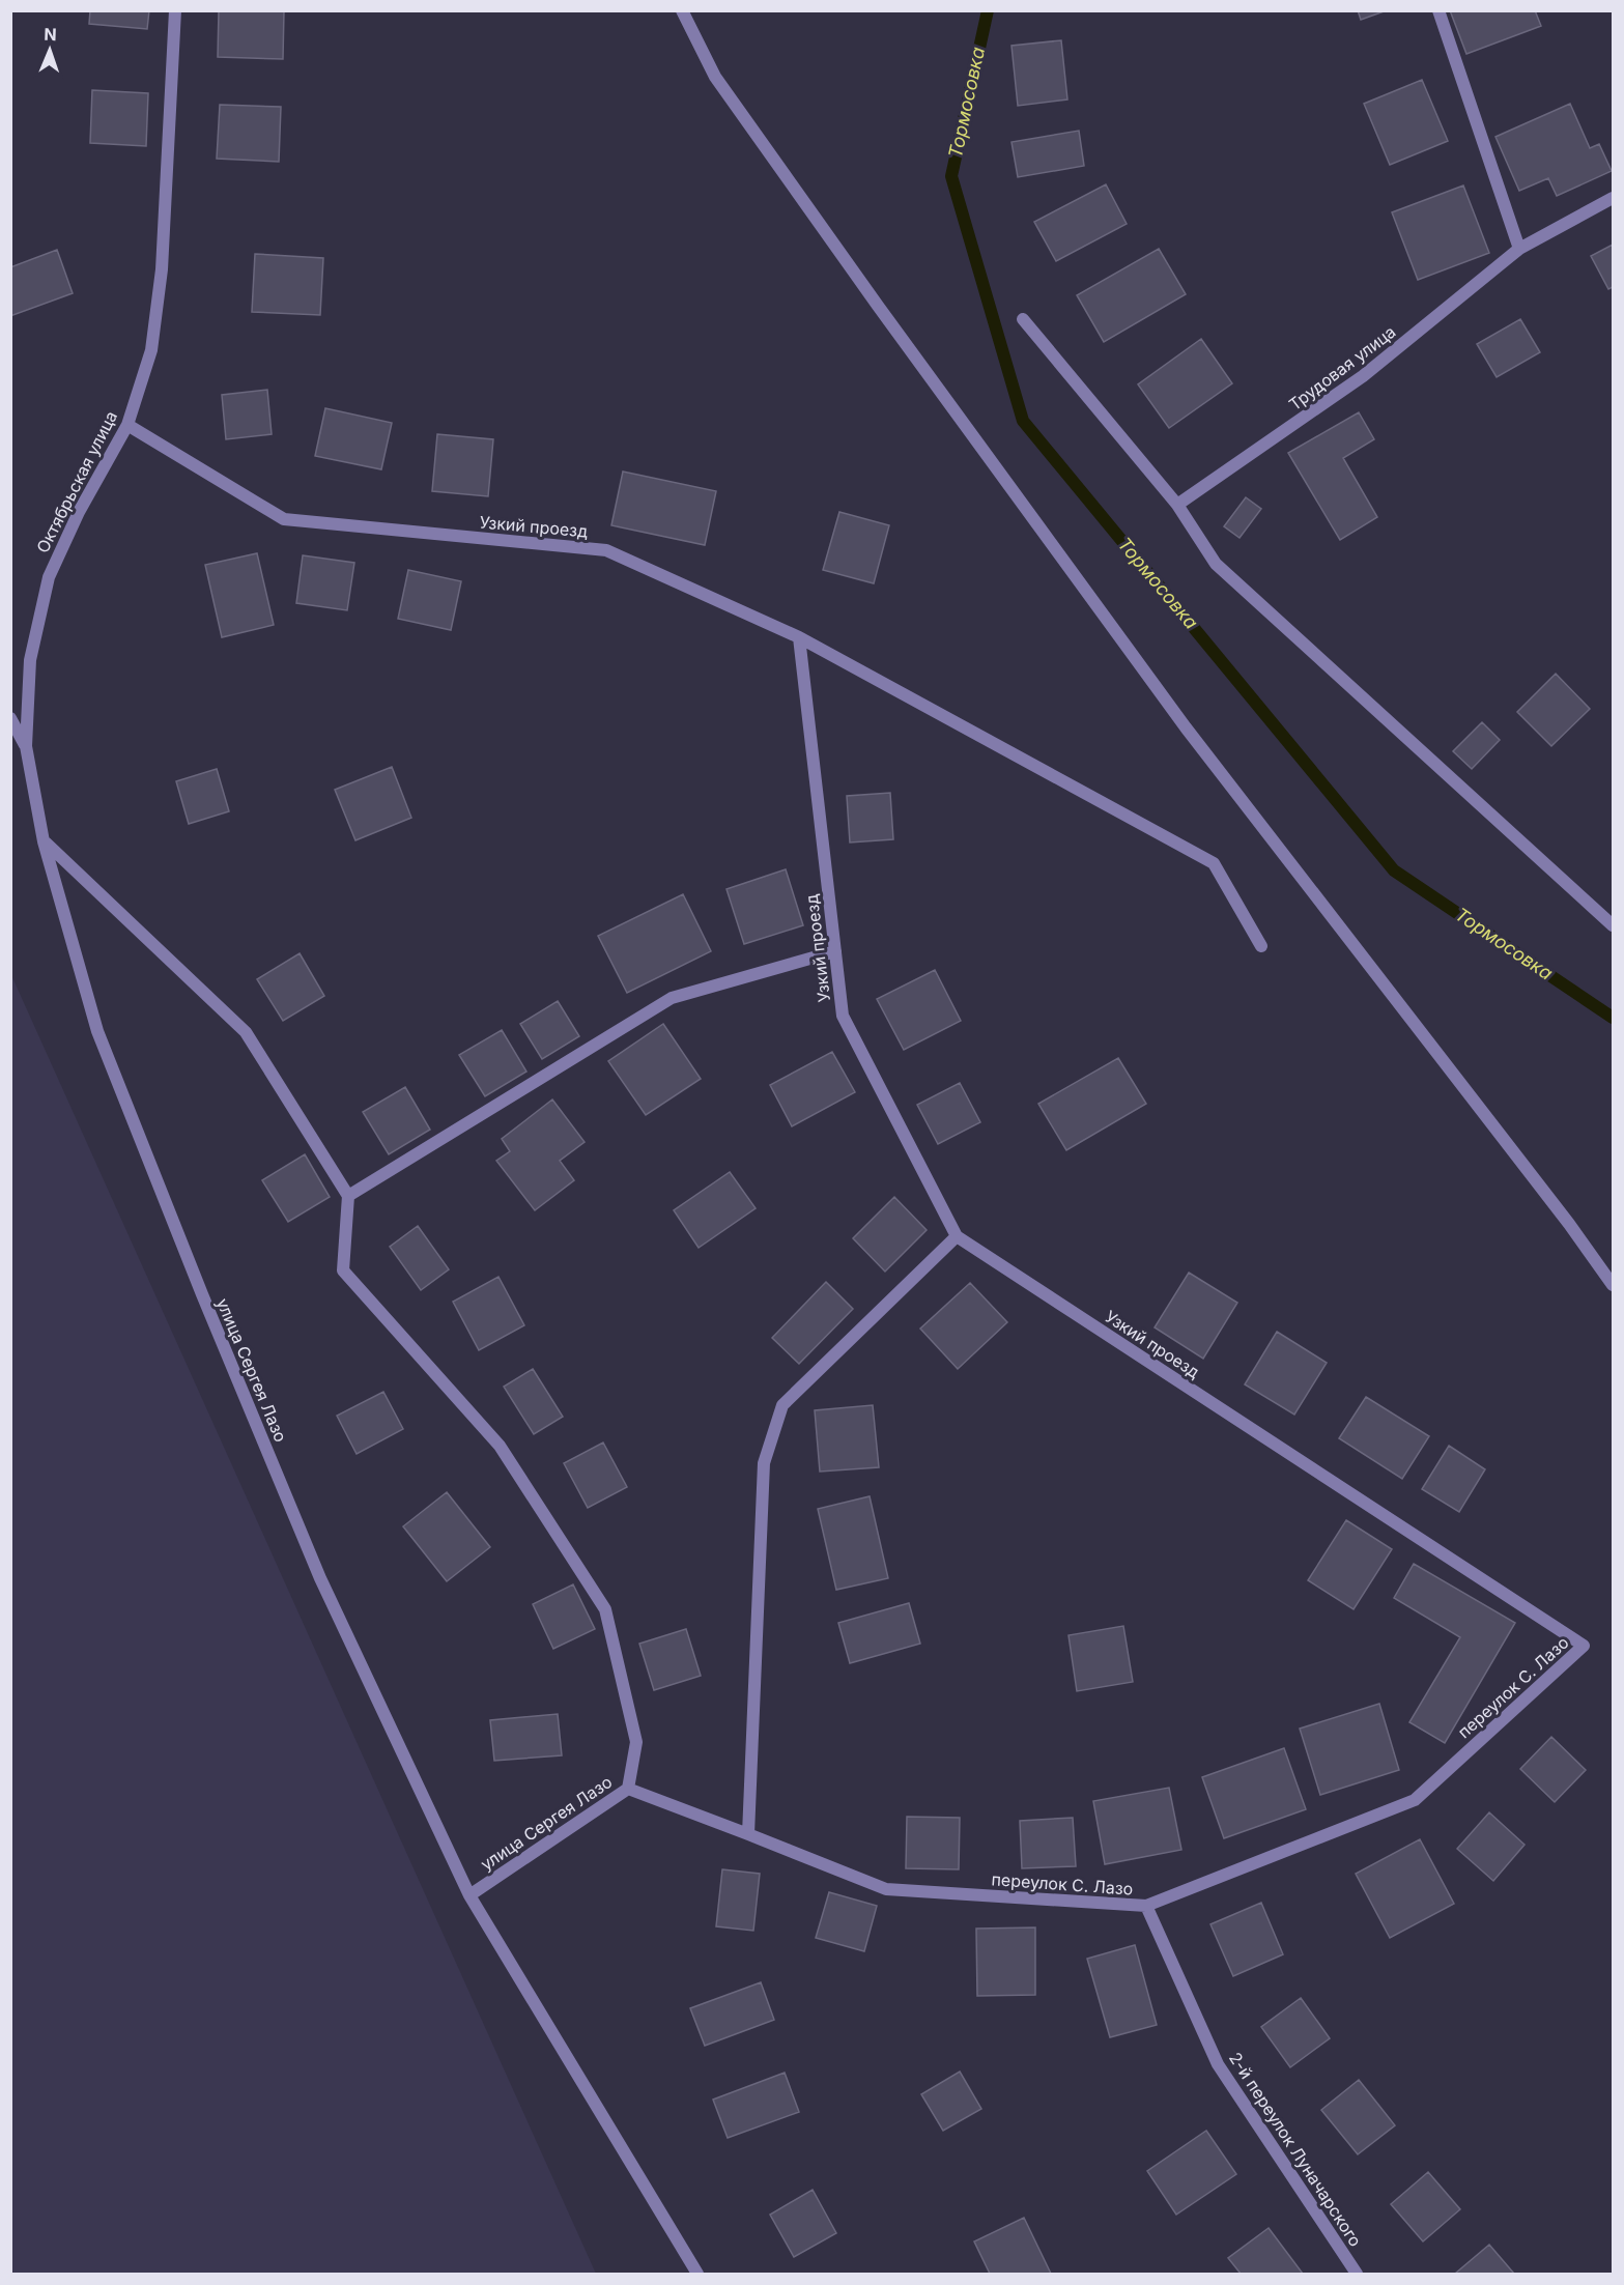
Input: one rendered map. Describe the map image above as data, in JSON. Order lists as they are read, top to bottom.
{
  "streets": {
    "street": [
      "Трудовая улица",
      "Октябрьская улица",
      "Узкий проезд",
      "улица Сергея Лазо",
      "переулок С. Лазо",
      "2-й переулок Луначарского"
    ]
  },
  "crossings": [
    ["Октябрьская улица", "Узкий проезд"],
    ["Октябрьская улица", "улица Сергея Лазо"],
    ["Узкий проезд", "переулок С. Лазо"],
    ["улица Сергея Лазо", "переулок С. Лазо"],
    ["переулок С. Лазо", "2-й переулок Луначарского"]
  ],
  "water": ["Тормосовка"],
  "north": "top"
}
